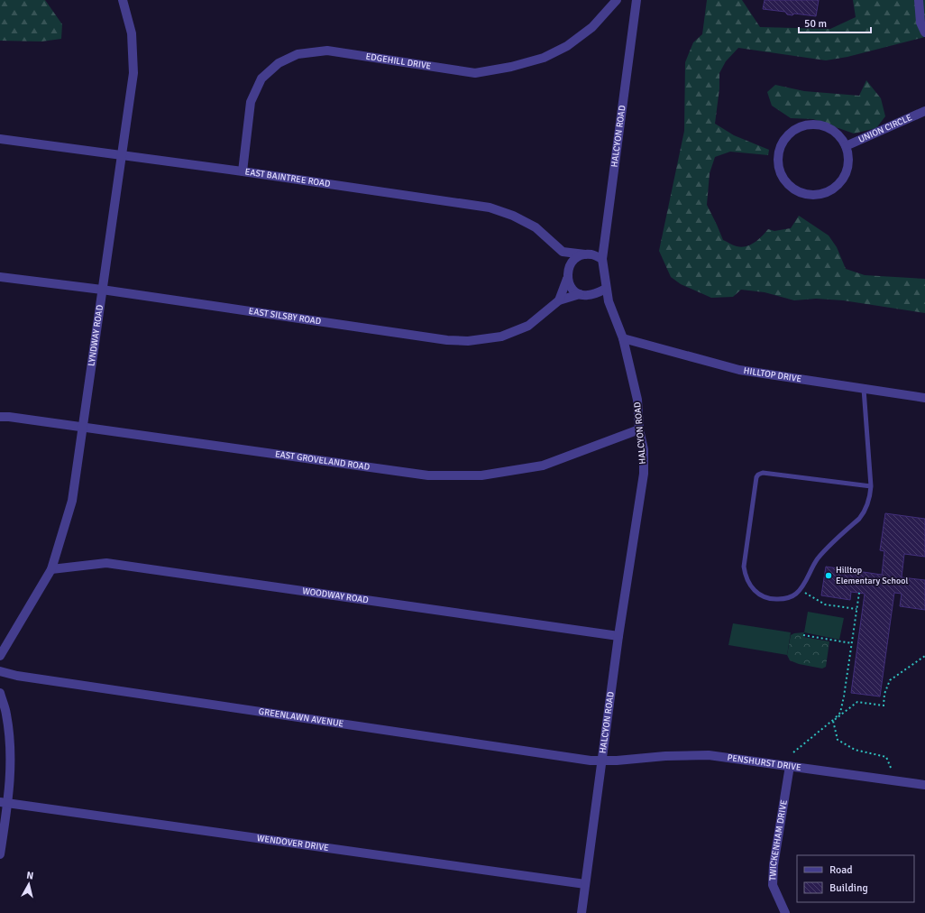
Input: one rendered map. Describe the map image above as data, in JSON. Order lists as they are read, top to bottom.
{
  "streets": {
    "street": [
      "EDGEHILL DRIVE",
      "UNION CIRCLE",
      "HALCYON ROAD",
      "EAST BAINTREE ROAD",
      "EAST SILSBY ROAD",
      "LYNDWAY ROAD",
      "HILLTOP DRIVE",
      "EAST GROVELAND ROAD",
      "WOODWAY ROAD",
      "GREENLAWN AVENUE",
      "PENSHURST DRIVE",
      "TWICKENHAM DRIVE",
      "WENDOVER DRIVE"
    ]
  },
  "crossings": [
    ["EDGEHILL DRIVE", "EAST BAINTREE ROAD"],
    ["HALCYON ROAD", "EAST SILSBY ROAD"],
    ["HALCYON ROAD", "HILLTOP DRIVE"],
    ["HALCYON ROAD", "EAST GROVELAND ROAD"],
    ["HALCYON ROAD", "WOODWAY ROAD"],
    ["HALCYON ROAD", "GREENLAWN AVENUE"],
    ["HALCYON ROAD", "PENSHURST DRIVE"],
    ["HALCYON ROAD", "WENDOVER DRIVE"],
    ["EAST BAINTREE ROAD", "LYNDWAY ROAD"],
    ["EAST SILSBY ROAD", "LYNDWAY ROAD"],
    ["LYNDWAY ROAD", "EAST GROVELAND ROAD"],
    ["LYNDWAY ROAD", "WOODWAY ROAD"],
    ["GREENLAWN AVENUE", "PENSHURST DRIVE"],
    ["PENSHURST DRIVE", "TWICKENHAM DRIVE"]
  ],
  "places": ["Hilltop Elementary School"],
  "legend": ["Road", "Building"],
  "scale_bar": "50 m",
  "north": "top"
}
